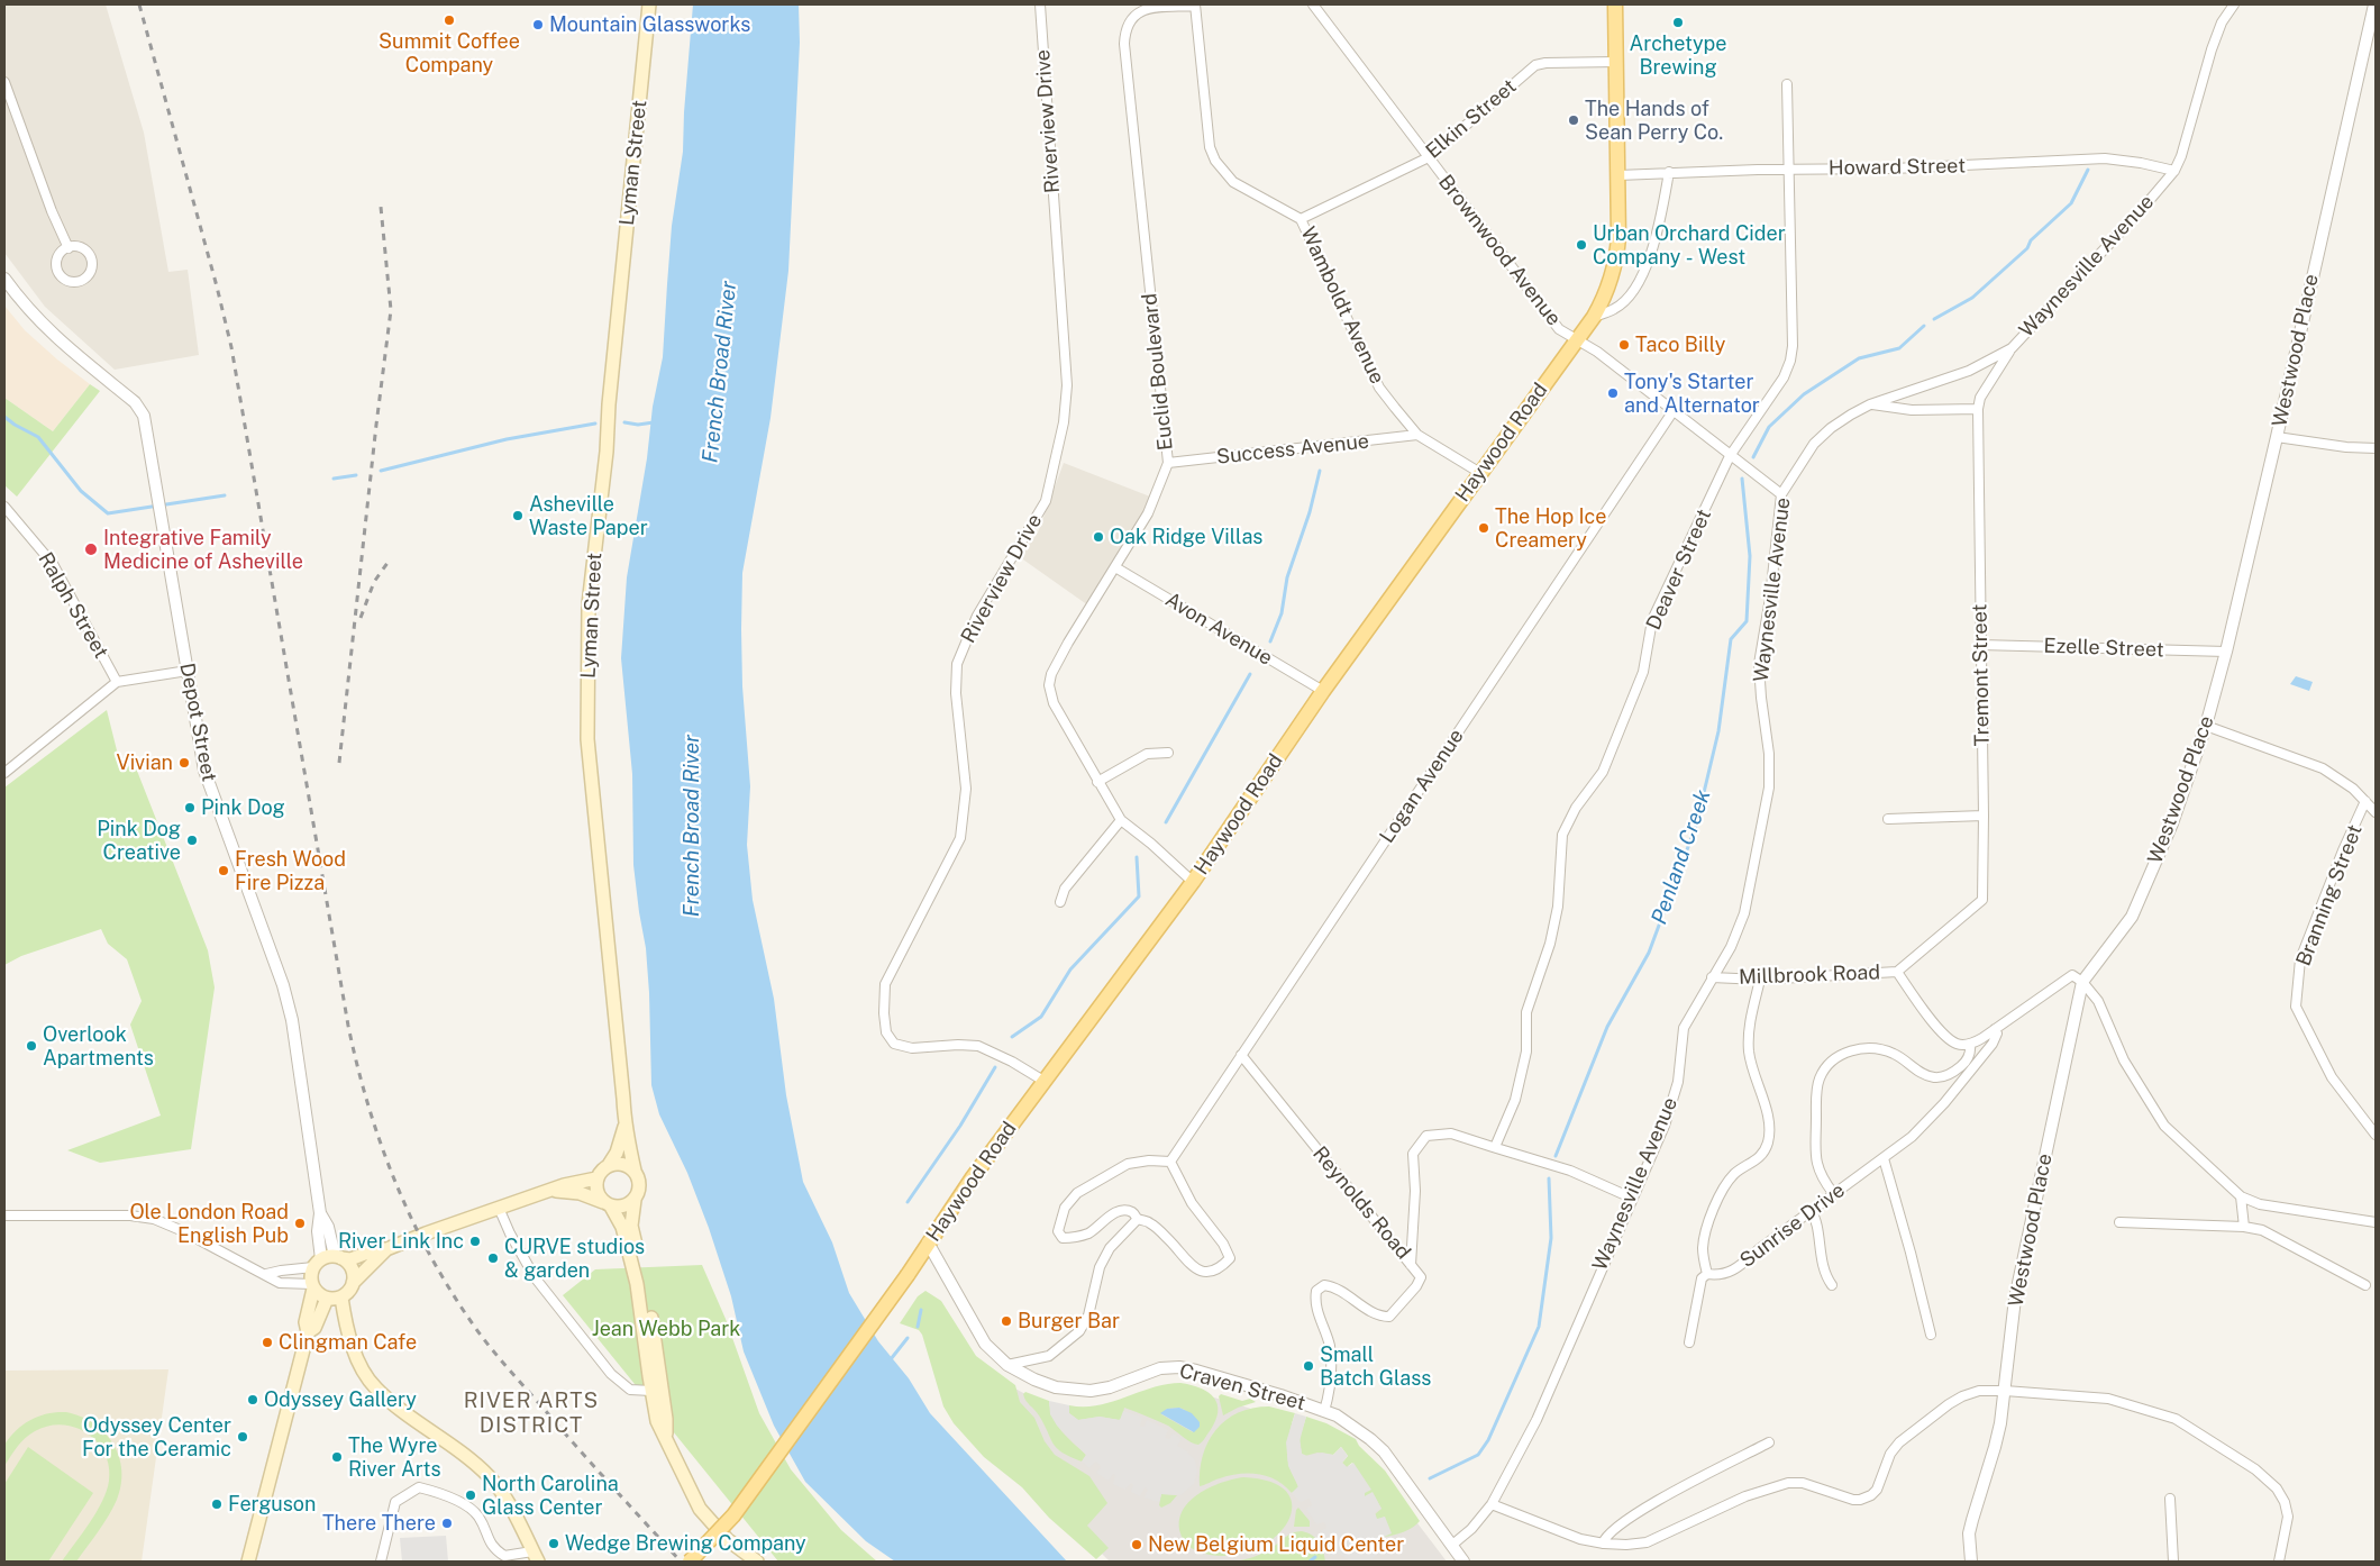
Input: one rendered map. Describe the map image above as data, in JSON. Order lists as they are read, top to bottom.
{
  "streets": {
    "main road": ["Lyman Street", "Haywood Road"],
    "street": [
      "Elkin Street",
      "Riverview Drive",
      "Howard Street",
      "Brownwood Avenue",
      "Waynesville Avenue",
      "Wamboldt Avenue",
      "Westwood Place",
      "Euclid Boulevard",
      "Success Avenue",
      "Deaver Street",
      "Ralph Street",
      "Avon Avenue",
      "Ezelle Street",
      "Tremont Street",
      "Depot Street",
      "Logan Avenue",
      "Branning Street",
      "Millbrook Road",
      "Reynolds Road",
      "Sunrise Drive",
      "Craven Street"
    ]
  },
  "crossings": [
    ["Elkin Street", "Brownwood Avenue"],
    ["Elkin Street", "Wamboldt Avenue"],
    ["Elkin Street", "Haywood Road"],
    ["Riverview Drive", "Haywood Road"],
    ["Howard Street", "Waynesville Avenue"],
    ["Howard Street", "Haywood Road"],
    ["Howard Street", "Deaver Street"],
    ["Brownwood Avenue", "Waynesville Avenue"],
    ["Brownwood Avenue", "Haywood Road"],
    ["Brownwood Avenue", "Deaver Street"],
    ["Brownwood Avenue", "Logan Avenue"],
    ["Waynesville Avenue", "Tremont Street"],
    ["Waynesville Avenue", "Millbrook Road"],
    ["Waynesville Avenue", "Reynolds Road"],
    ["Waynesville Avenue", "Craven Street"],
    ["Wamboldt Avenue", "Euclid Boulevard"],
    ["Wamboldt Avenue", "Haywood Road"],
    ["Wamboldt Avenue", "Success Avenue"],
    ["Westwood Place", "Ezelle Street"],
    ["Euclid Boulevard", "Haywood Road"],
    ["Euclid Boulevard", "Success Avenue"],
    ["Euclid Boulevard", "Avon Avenue"],
    ["Haywood Road", "Avon Avenue"],
    ["Haywood Road", "Craven Street"],
    ["Deaver Street", "Reynolds Road"],
    ["Ezelle Street", "Tremont Street"],
    ["Tremont Street", "Millbrook Road"],
    ["Logan Avenue", "Reynolds Road"]
  ],
  "districts": ["RIVER ARTS DISTRICT"],
  "water": ["French Broad River", "Penland Creek"],
  "parks": ["Jean Webb Park"],
  "places": [
    "Summit Coffee Company",
    "Archetype Brewing",
    "Mountain Glassworks",
    "The Hands of Sean Perry Co.",
    "Urban Orchard Cider Company - West",
    "Taco Billy",
    "Tony's Starter and Alternator",
    "Asheville Waste Paper",
    "The Hop Ice Creamery",
    "Oak Ridge Villas",
    "Integrative Family Medicine of Asheville",
    "Vivian",
    "Pink Dog",
    "Pink Dog Creative",
    "Fresh Wood Fire Pizza",
    "Overlook Apartments",
    "Ole London Road English Pub",
    "River Link Inc",
    "CURVE studios & garden",
    "Burger Bar",
    "Clingman Cafe",
    "Small Batch Glass",
    "Odyssey Gallery",
    "Odyssey Center For the Ceramic",
    "The Wyre River Arts",
    "North Carolina Glass Center",
    "Ferguson",
    "There There",
    "Wedge Brewing Company",
    "New Belgium Liquid Center"
  ]
}
